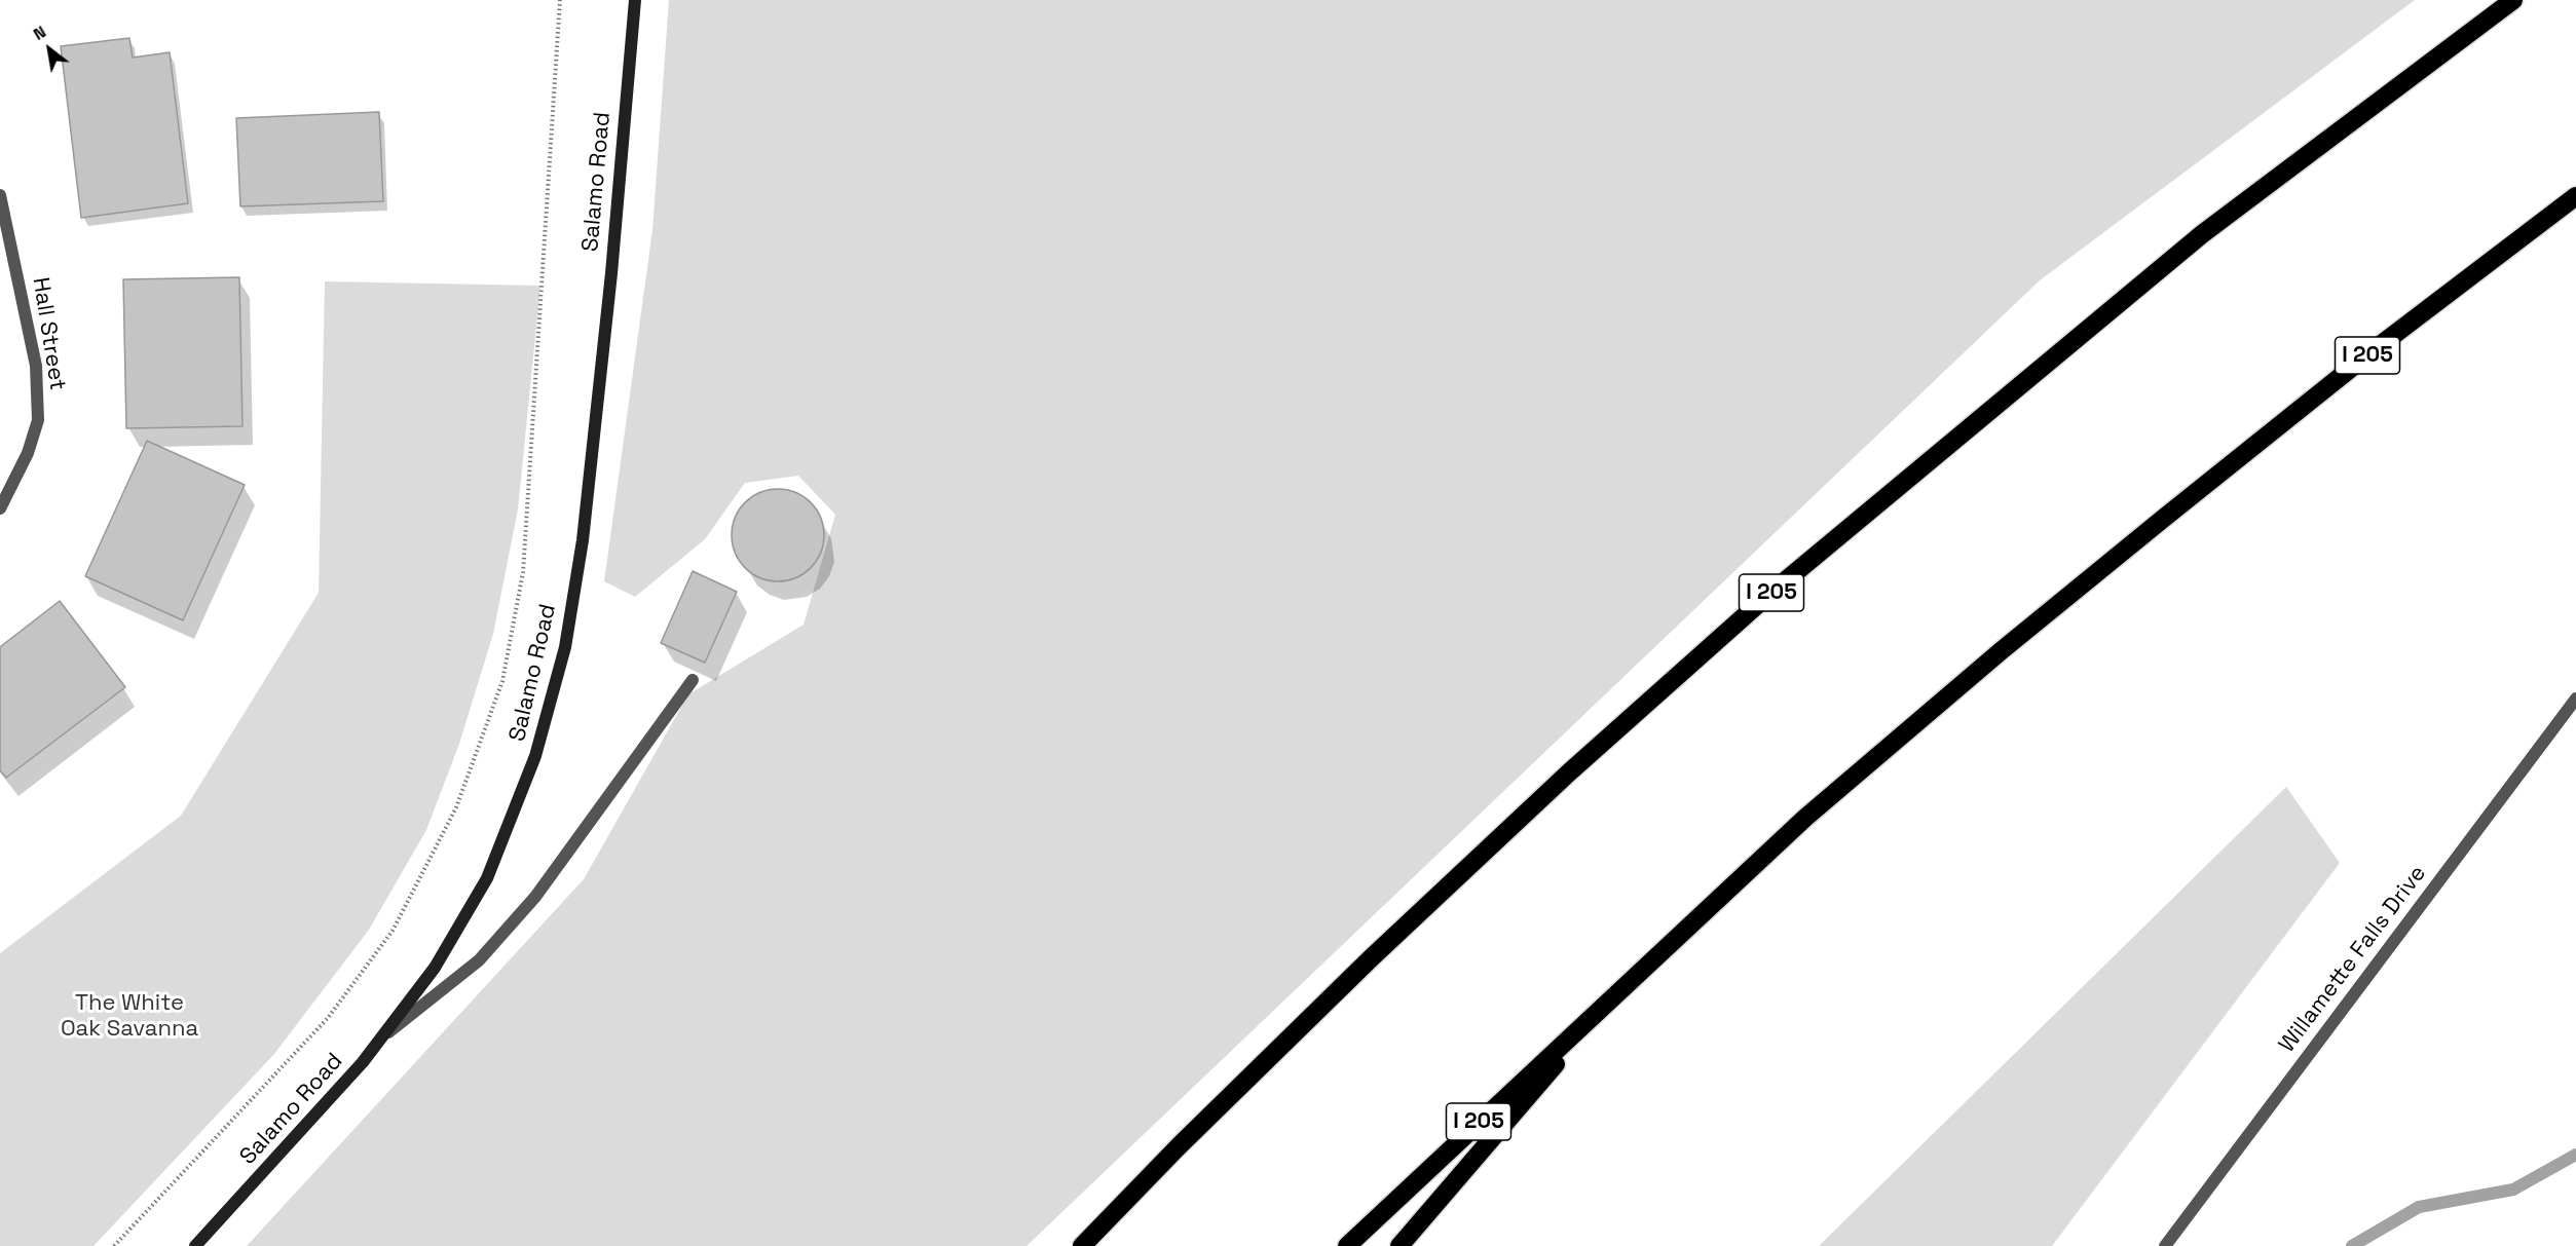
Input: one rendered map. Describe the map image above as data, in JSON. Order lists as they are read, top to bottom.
{
  "streets": {
    "highway": ["I 205"],
    "main road": ["Salamo Road"],
    "street": ["Hall Street", "Willamette Falls Drive"]
  },
  "parks": ["The White Oak Savanna"],
  "north": "top left"
}
